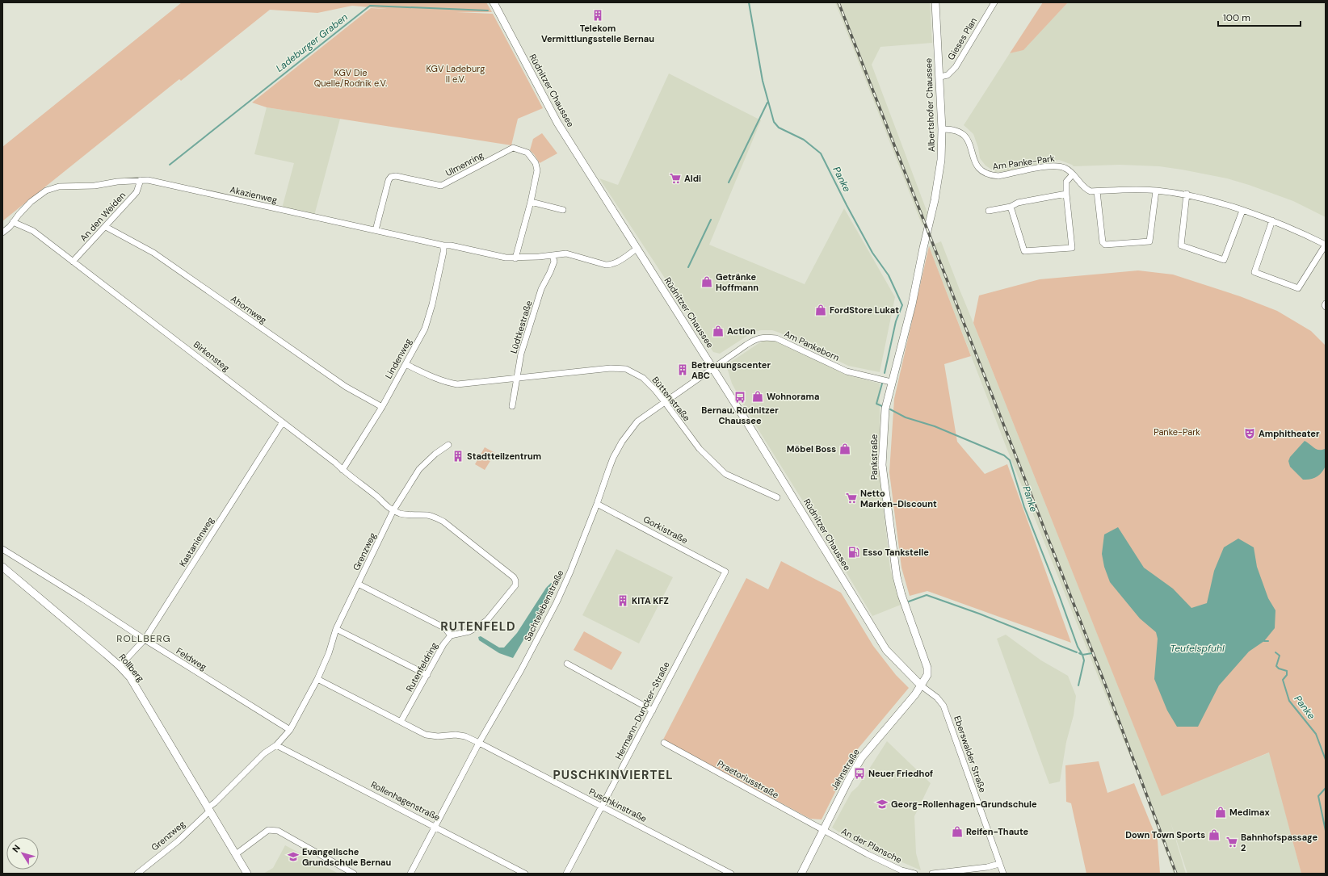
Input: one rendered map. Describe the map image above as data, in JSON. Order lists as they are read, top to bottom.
{
  "streets": {
    "main road": [
      "Rüdnitzer Chaussee",
      "Albertshofer Chaussee",
      "Pankstraße",
      "Rollberg",
      "Jahnstraße"
    ],
    "street": [
      "Gieses Plan",
      "Am Panke-Park",
      "Ulmenring",
      "Akazienweg",
      "An den Weiden",
      "Ahornweg",
      "Lüdtkestraße",
      "Am Pankeborn",
      "Birkensteg",
      "Lindenweg",
      "Büttenstraße",
      "Gorkistraße",
      "Kastanienweg",
      "Grenzweg",
      "Sachtelebenstraße",
      "Feldweg",
      "Rutenfeldring",
      "Hermann-Duncker-Straße",
      "Eberswalder Straße",
      "Praetoriusstraße",
      "Rollenhagenstraße",
      "Puschkinstraße",
      "An der Plansche"
    ]
  },
  "crossings": [
    ["Gieses Plan", "Albertshofer Chaussee"],
    ["Rüdnitzer Chaussee", "Akazienweg"],
    ["Rüdnitzer Chaussee", "Am Pankeborn"],
    ["Rüdnitzer Chaussee", "Pankstraße"],
    ["Rüdnitzer Chaussee", "Sachtelebenstraße"],
    ["Rüdnitzer Chaussee", "Eberswalder Straße"],
    ["Rüdnitzer Chaussee", "Jahnstraße"],
    ["Albertshofer Chaussee", "Am Panke-Park"],
    ["Albertshofer Chaussee", "Pankstraße"],
    ["Ulmenring", "Akazienweg"],
    ["Akazienweg", "An den Weiden"],
    ["Akazienweg", "Lüdtkestraße"],
    ["Akazienweg", "Birkensteg"],
    ["Akazienweg", "Lindenweg"],
    ["An den Weiden", "Ahornweg"],
    ["An den Weiden", "Birkensteg"],
    ["Ahornweg", "Lindenweg"],
    ["Lüdtkestraße", "Büttenstraße"],
    ["Am Pankeborn", "Pankstraße"],
    ["Am Pankeborn", "Sachtelebenstraße"],
    ["Birkensteg", "Lindenweg"],
    ["Birkensteg", "Kastanienweg"],
    ["Birkensteg", "Grenzweg"],
    ["Lindenweg", "Büttenstraße"],
    ["Büttenstraße", "Sachtelebenstraße"],
    ["Pankstraße", "Eberswalder Straße"],
    ["Pankstraße", "Jahnstraße"],
    ["Gorkistraße", "Sachtelebenstraße"],
    ["Gorkistraße", "Hermann-Duncker-Straße"],
    ["Kastanienweg", "Feldweg"],
    ["Kastanienweg", "Rollberg"],
    ["Grenzweg", "Feldweg"],
    ["Grenzweg", "Rollberg"],
    ["Grenzweg", "Rollenhagenstraße"],
    ["Sachtelebenstraße", "Rollenhagenstraße"],
    ["Sachtelebenstraße", "Puschkinstraße"],
    ["Hermann-Duncker-Straße", "Puschkinstraße"],
    ["Eberswalder Straße", "Jahnstraße"],
    ["Jahnstraße", "Praetoriusstraße"],
    ["Jahnstraße", "An der Plansche"],
    ["Praetoriusstraße", "An der Plansche"]
  ],
  "districts": ["RUTENFELD", "ROLLBERG", "PUSCHKINVIERTEL"],
  "water": ["Ladeburger Graben", "Panke", "Teufelspfuhl"],
  "parks": ["KGV Ladeburg II e.V.", "KGV Die Quelle/Rodnik e.V.", "Panke-Park"],
  "places": {
    "building": [
      "Telekom Vermittlungsstelle Bernau",
      "Betreuungscenter ABC",
      "Stadtteilzentrum",
      "KITA KFZ"
    ],
    "supermarket": ["Aldi", "Netto Marken-Discount", "Bahnhofspassage 2"],
    "shop": [
      "Getränke Hoffmann",
      "FordStore Lukat",
      "Action",
      "Wohnorama",
      "Möbel Boss",
      "Medimax",
      "Reifen-Thaute",
      "Down Town Sports"
    ],
    "bus stop": ["Bernau, Rüdnitzer Chaussee", "Neuer Friedhof"],
    "theatre": ["Amphitheater"],
    "fuel station": ["Esso Tankstelle"],
    "school or university": ["Georg-Rollenhagen-Grundschule", "Evangelische Grundschule Bernau"]
  },
  "scale_bar": "100 m",
  "north": "top left"
}
